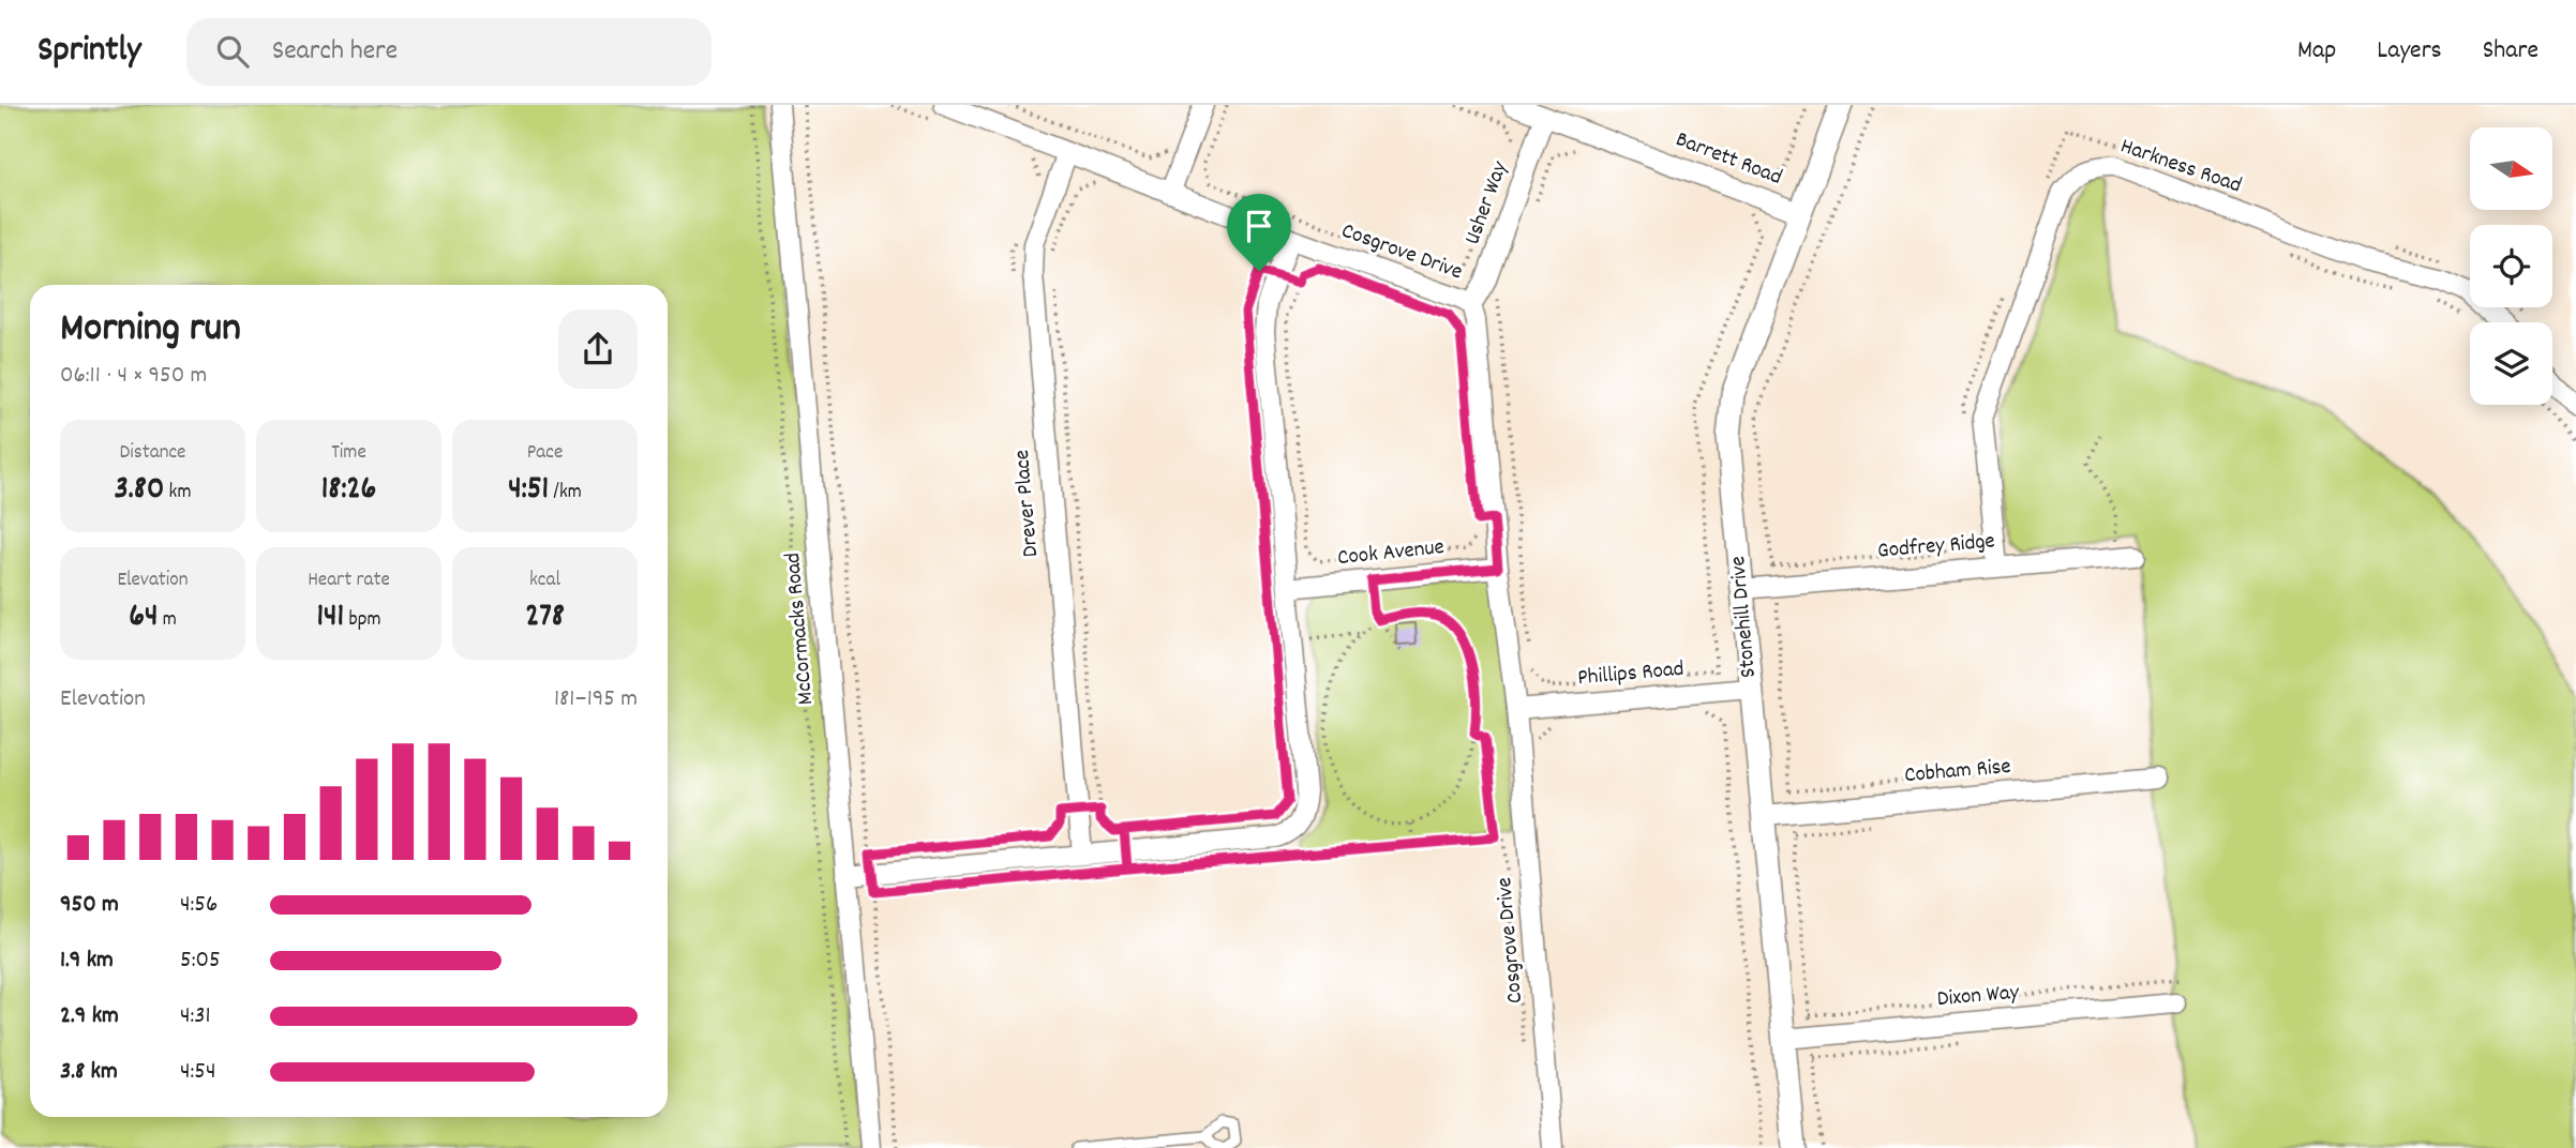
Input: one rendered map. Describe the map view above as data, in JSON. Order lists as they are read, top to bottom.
{
  "streets": {
    "street": [
      "Barrett Road",
      "Harkness Road",
      "Usher Way",
      "Cosgrove Drive",
      "Drever Place",
      "Godfrey Ridge",
      "Cook Avenue",
      "Stonehill Drive",
      "McCormacks Road",
      "Phillips Road",
      "Cobham Rise",
      "Dixon Way"
    ]
  },
  "crossings": [
    ["Barrett Road", "Usher Way"],
    ["Barrett Road", "Stonehill Drive"],
    ["Harkness Road", "Godfrey Ridge"],
    ["Usher Way", "Cosgrove Drive"],
    ["Cosgrove Drive", "Drever Place"],
    ["Cosgrove Drive", "Cook Avenue"],
    ["Cosgrove Drive", "Phillips Road"],
    ["Godfrey Ridge", "Stonehill Drive"],
    ["Stonehill Drive", "Phillips Road"],
    ["Stonehill Drive", "Cobham Rise"],
    ["Stonehill Drive", "Dixon Way"]
  ],
  "north": "right",
  "page": {
    "header": "Sprintly",
    "search": "Search here",
    "nav": ["Map", "Layers", "Share"],
    "heading": ["Morning run", "06:11 · 4 × 950 m"],
    "stats": [
      ["Distance", "3.80 km"],
      ["Time", "18:26"],
      ["Pace", "4:51 /km"],
      ["Elevation", "64 m"],
      ["Heart rate", "141 bpm"],
      ["kcal", "278"]
    ],
    "chart": ["Elevation", "181–195 m"],
    "list": [
      {
        "name": "950 m",
        "note": "4:56"
      },
      {
        "name": "1.9 km",
        "note": "5:05"
      },
      {
        "name": "2.9 km",
        "note": "4:31"
      },
      {
        "name": "3.8 km",
        "note": "4:54"
      }
    ]
  }
}
